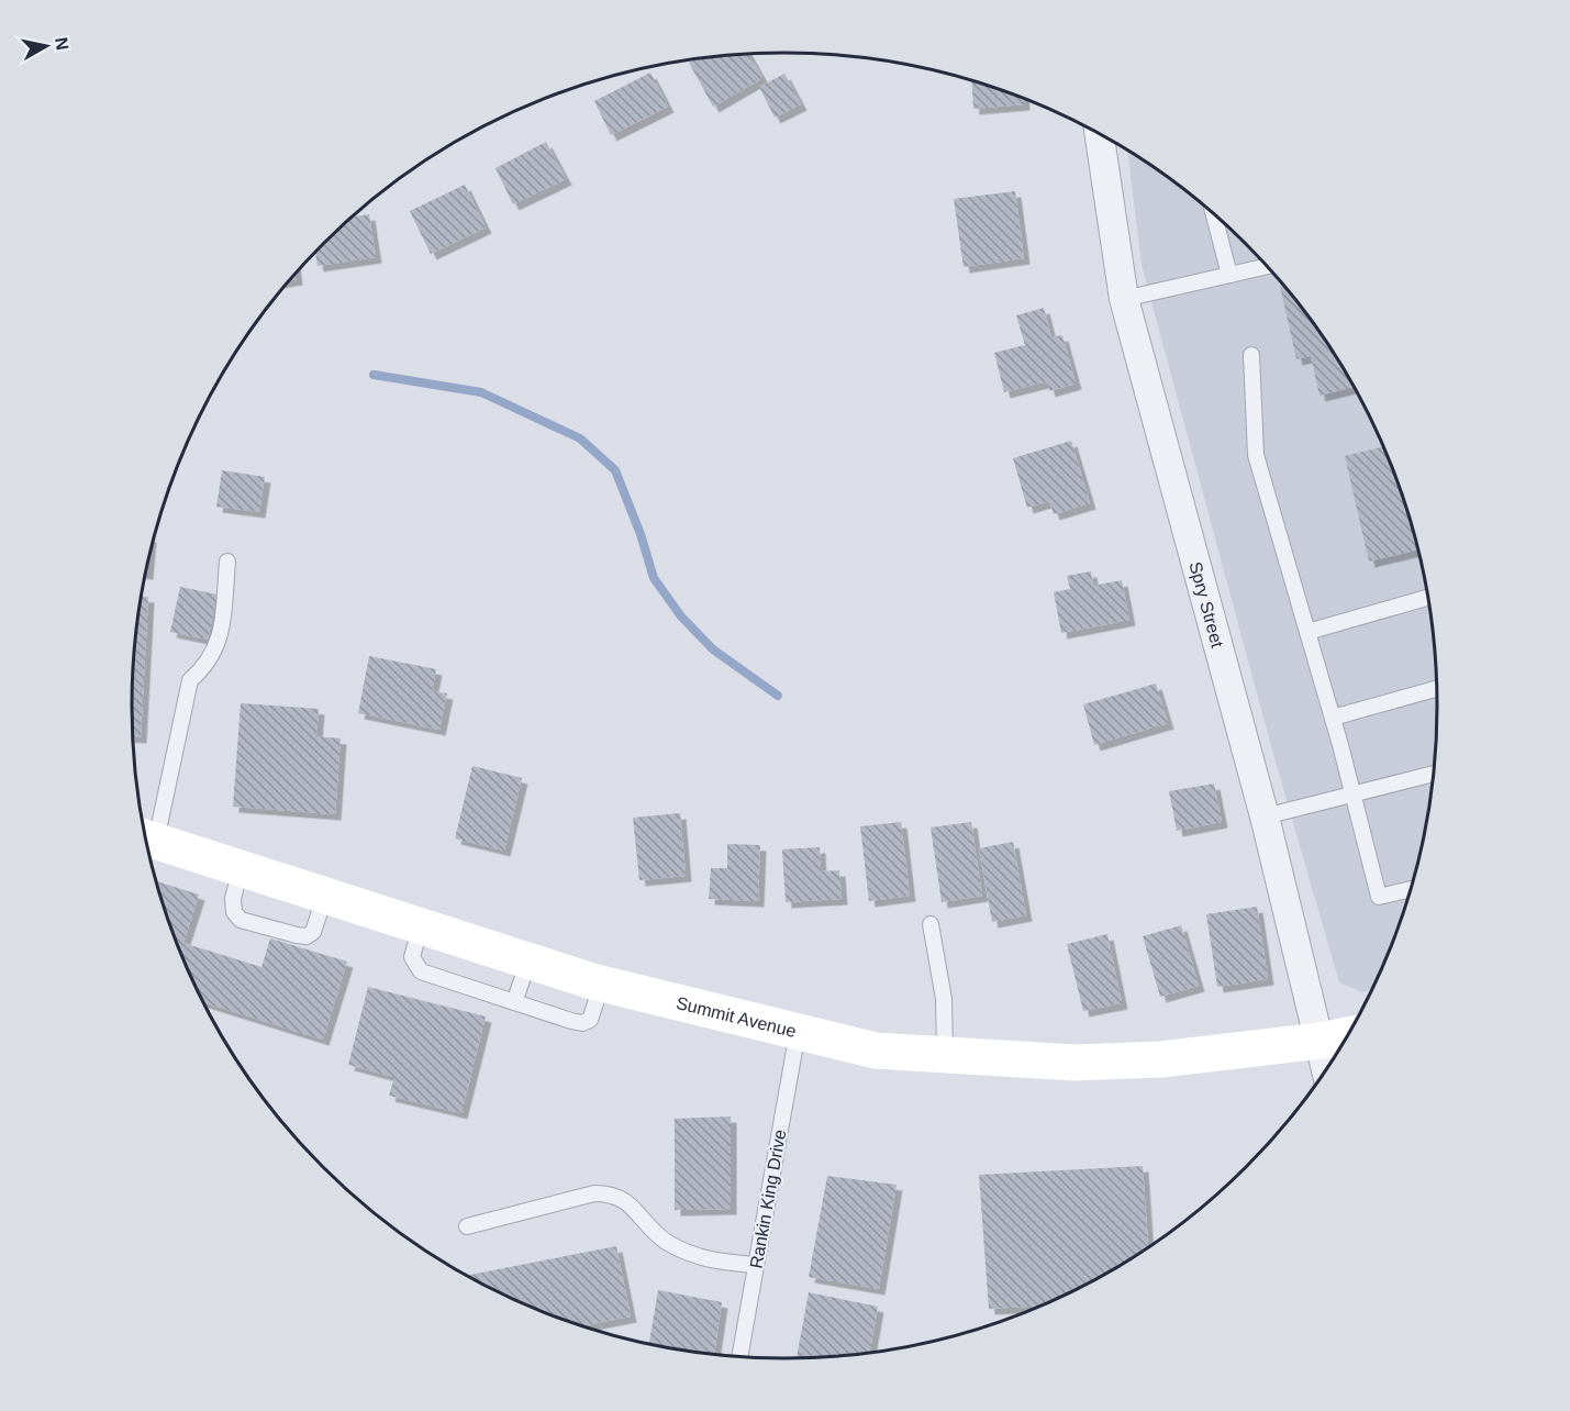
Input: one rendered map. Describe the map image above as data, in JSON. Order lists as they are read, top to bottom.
{
  "streets": {
    "main road": ["Summit Avenue"],
    "street": ["Spry Street"],
    "lane": ["Rankin King Drive"]
  },
  "crossings": [
    ["Spry Street", "Summit Avenue"],
    ["Summit Avenue", "Rankin King Drive"]
  ],
  "north": "right"
}
